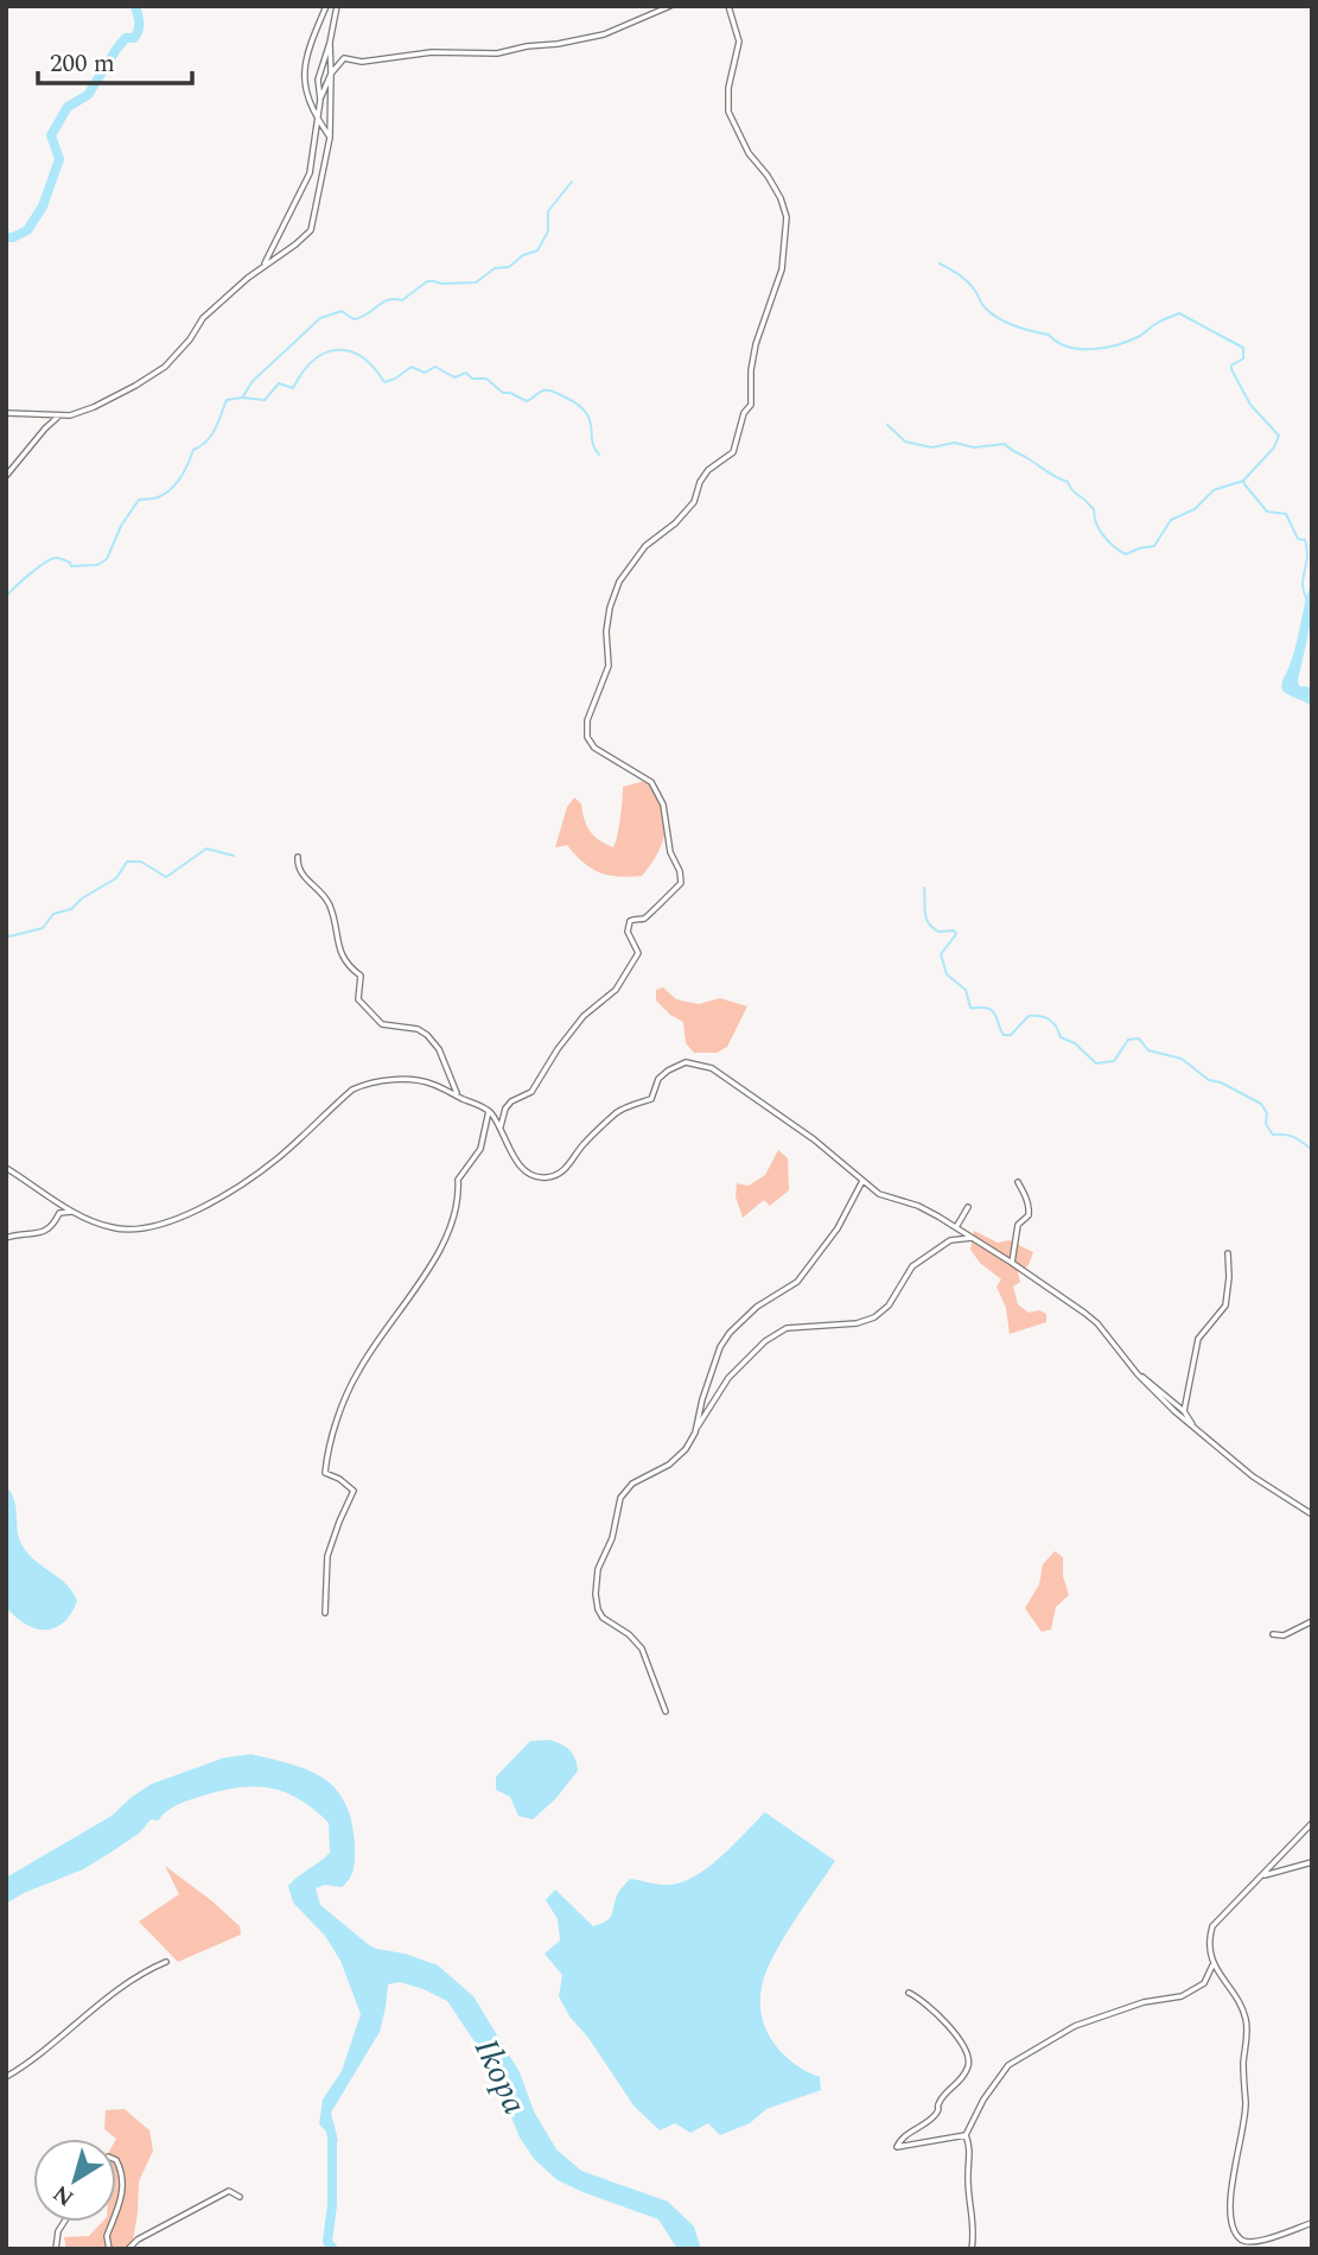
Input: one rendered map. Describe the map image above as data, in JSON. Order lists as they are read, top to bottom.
{
  "water": ["Ikopa"],
  "scale_bar": "200 m",
  "north": "bottom left"
}
